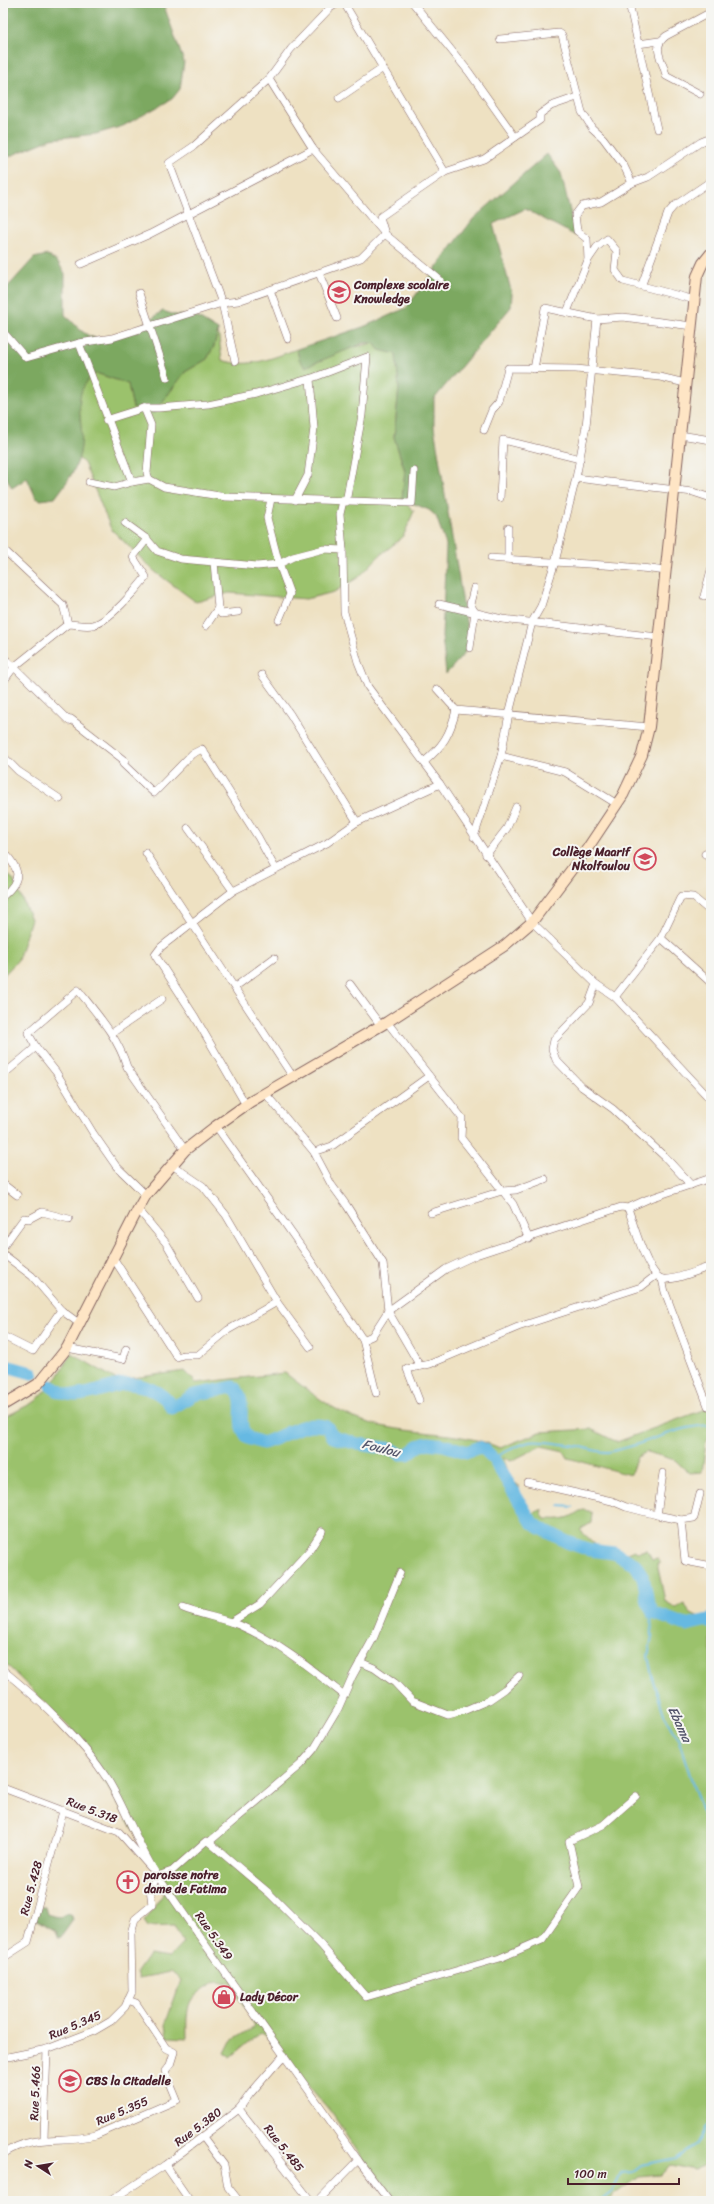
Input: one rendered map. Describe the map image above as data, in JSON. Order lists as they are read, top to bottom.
{
  "streets": {
    "street": [
      "Rue 5.318",
      "Rue 5.428",
      "Rue 5.349",
      "Rue 5.345",
      "Rue 5.466",
      "Rue 5.355",
      "Rue 5.380",
      "Rue 5.485"
    ]
  },
  "crossings": [
    ["Rue 5.318", "Rue 5.428"],
    ["Rue 5.318", "Rue 5.349"],
    ["Rue 5.318", "Rue 5.345"],
    ["Rue 5.349", "Rue 5.345"],
    ["Rue 5.349", "Rue 5.380"],
    ["Rue 5.345", "Rue 5.466"],
    ["Rue 5.345", "Rue 5.355"],
    ["Rue 5.466", "Rue 5.355"],
    ["Rue 5.380", "Rue 5.485"]
  ],
  "water": ["Foulou", "Ebama"],
  "places": {
    "school or university": ["Complexe scolaire Knowledge", "Collège Maarif Nkolfoulou", "CBS la Citadelle"],
    "church": ["paroisse notre dame de Fatima"],
    "shop": ["Lady Décor"]
  },
  "scale_bar": "100 m",
  "north": "left"
}
